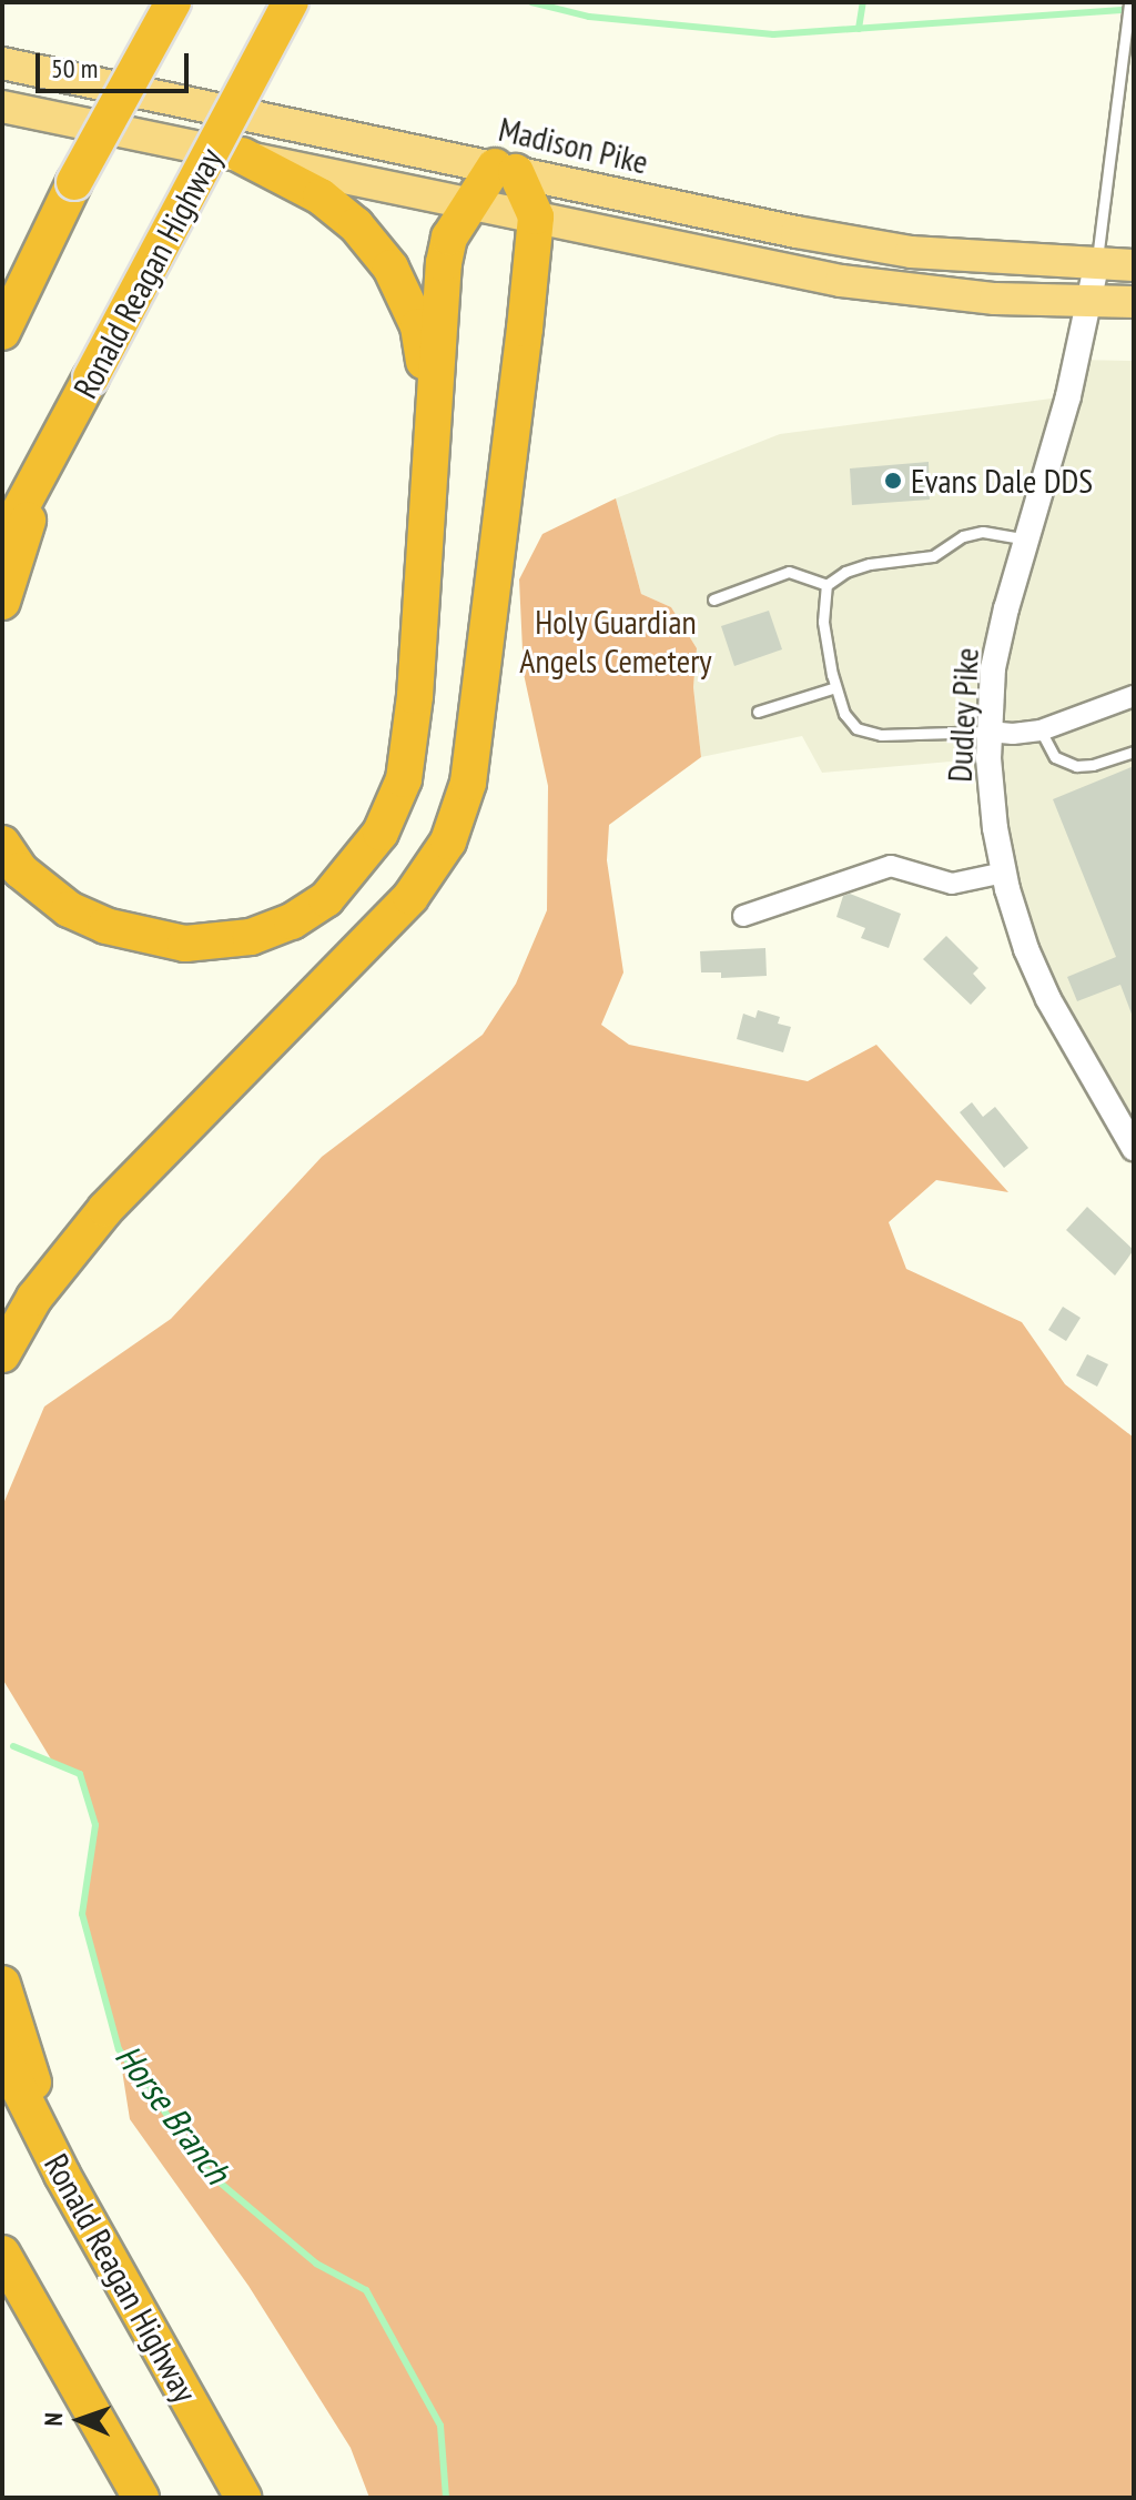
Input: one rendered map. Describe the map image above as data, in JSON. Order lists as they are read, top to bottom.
{
  "streets": {
    "highway": ["Ronald Reagan Highway"],
    "main road": ["Madison Pike"],
    "street": ["Dudley Pike"]
  },
  "crossings": [
    ["Madison Pike", "Dudley Pike"]
  ],
  "water": ["Horse Branch"],
  "parks": ["Holy Guardian Angels Cemetery"],
  "places": ["Evans Dale DDS"],
  "scale_bar": "50 m",
  "north": "left"
}
